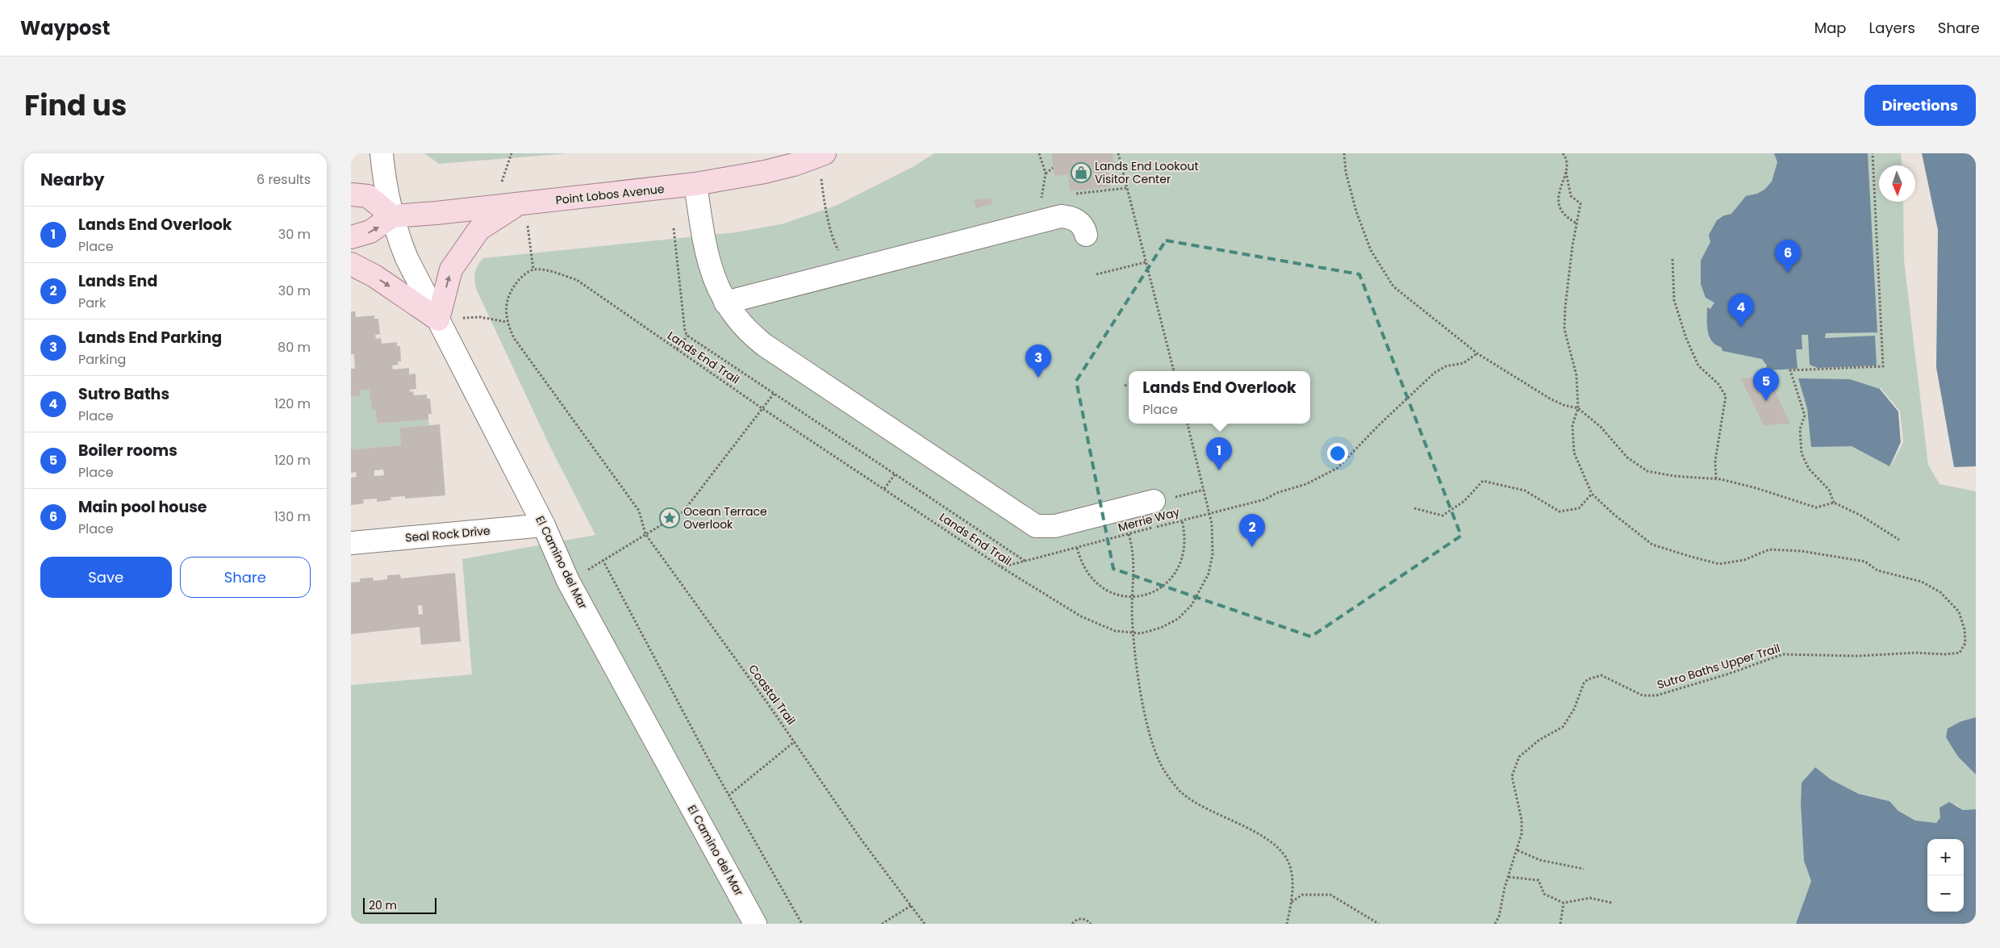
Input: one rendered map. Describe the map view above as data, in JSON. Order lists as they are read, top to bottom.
{
  "streets": {
    "main road": ["Point Lobos Avenue"],
    "street": ["Seal Rock Drive", "El Camino del Mar"],
    "path": [
      "Lands End Trail",
      "Merrie Way",
      "Sutro Baths Upper Trail",
      "Coastal Trail"
    ]
  },
  "crossings": [
    ["Point Lobos Avenue", "El Camino del Mar"],
    ["Lands End Trail", "Merrie Way"],
    ["Seal Rock Drive", "El Camino del Mar"]
  ],
  "places": {
    "shop": ["Lands End Lookout Visitor Center"],
    "place": ["Ocean Terrace Overlook"]
  },
  "scale_bar": "20 m",
  "north": "bottom",
  "page": {
    "header": "Waypost",
    "nav": ["Map", "Layers", "Share"],
    "title": "Find us",
    "buttons": [
      "Directions",
      ["Save", "Share"]
    ],
    "heading": ["Nearby", "6 results"],
    "list": [
      {
        "mark": "1",
        "name": "Lands End Overlook",
        "note": "Place",
        "value": "30 m"
      },
      {
        "mark": "2",
        "name": "Lands End",
        "note": "Park",
        "value": "30 m"
      },
      {
        "mark": "3",
        "name": "Lands End Parking",
        "note": "Parking",
        "value": "80 m"
      },
      {
        "mark": "4",
        "name": "Sutro Baths",
        "note": "Place",
        "value": "120 m"
      },
      {
        "mark": "5",
        "name": "Boiler rooms",
        "note": "Place",
        "value": "120 m"
      },
      {
        "mark": "6",
        "name": "Main pool house",
        "note": "Place",
        "value": "130 m"
      }
    ],
    "pins": [
      "6",
      "4",
      "3",
      "5",
      "1",
      "2"
    ],
    "popup": ["Lands End Overlook", "Place"],
    "map_buttons": ["+", "−"],
    "scale": "20 m"
  }
}
